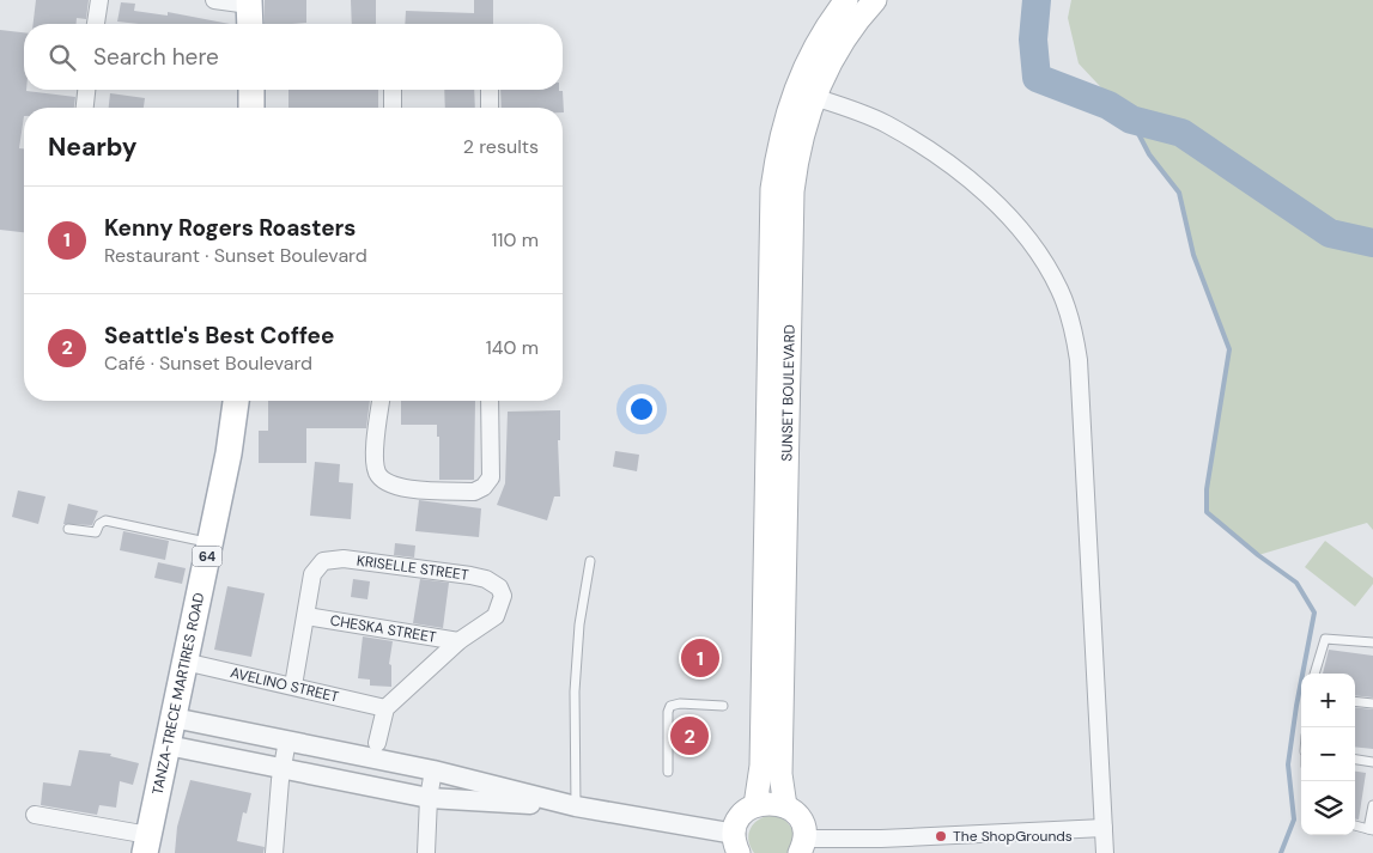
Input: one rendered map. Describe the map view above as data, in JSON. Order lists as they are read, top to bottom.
{
  "streets": {
    "main road": ["SUNSET BOULEVARD", "64", "TANZA-TRECE MARTIRES ROAD"],
    "street": ["KRISELLE STREET", "CHESKA STREET", "AVELINO STREET"]
  },
  "crossings": [
    ["KRISELLE STREET", "CHESKA STREET"],
    ["AVELINO STREET", "TANZA-TRECE MARTIRES ROAD"]
  ],
  "places": ["The ShopGrounds"],
  "page": {
    "search": "Search here",
    "heading": ["Nearby", "2 results"],
    "list": [
      {
        "mark": "1",
        "name": "Kenny Rogers Roasters",
        "note": "Restaurant · Sunset Boulevard",
        "value": "110 m"
      },
      {
        "mark": "2",
        "name": "Seattle's Best Coffee",
        "note": "Café · Sunset Boulevard",
        "value": "140 m"
      }
    ],
    "pins": ["1", "2"],
    "map_buttons": ["+", "−"]
  }
}
